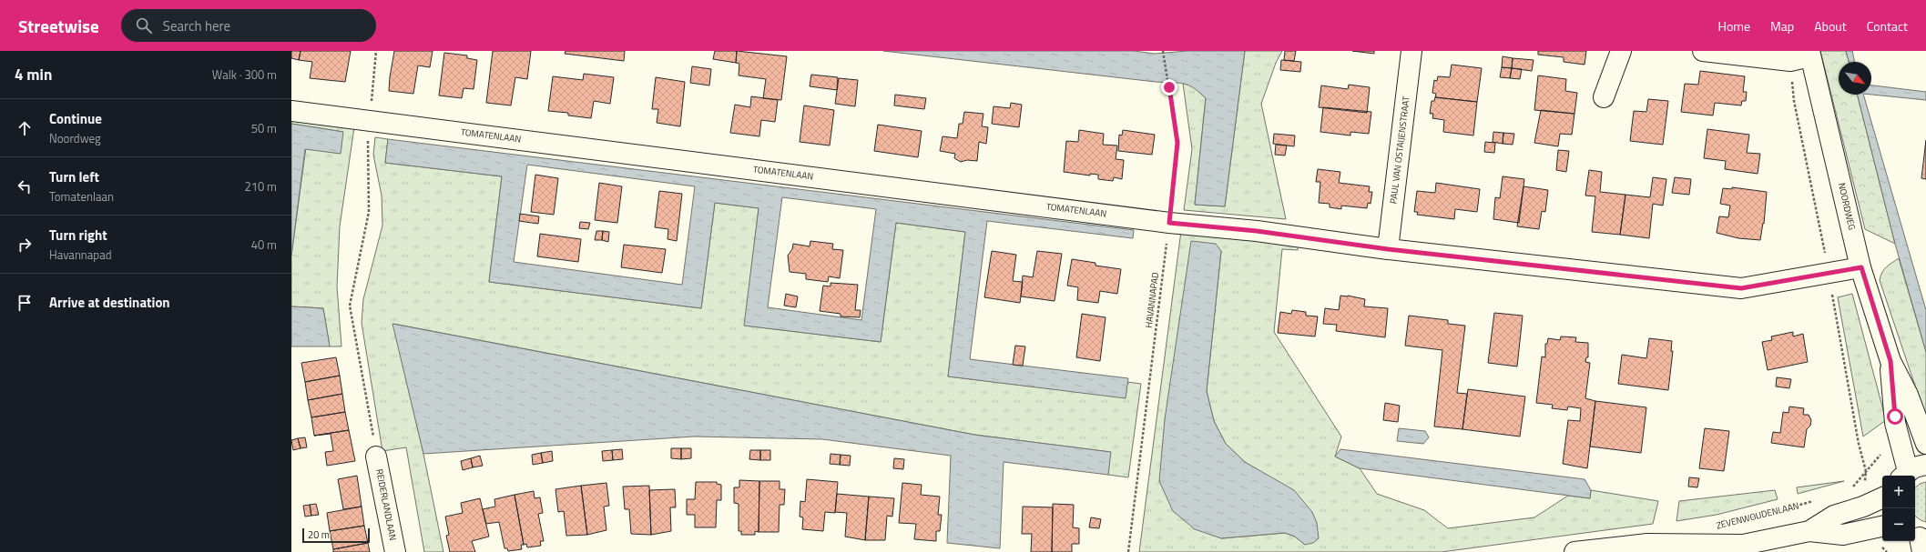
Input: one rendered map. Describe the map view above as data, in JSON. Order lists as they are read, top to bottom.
{
  "streets": {
    "street": [
      "TOMATENLAAN",
      "PAUL VAN OSTAIJENSTRAAT",
      "NOORDWEG",
      "REIDERLANDLAAN",
      "ZEVENWOUDENLAAN"
    ],
    "path": ["HAVANNAPAD"]
  },
  "crossings": [
    ["TOMATENLAAN", "PAUL VAN OSTAIJENSTRAAT"],
    ["TOMATENLAAN", "NOORDWEG"],
    ["TOMATENLAAN", "HAVANNAPAD"]
  ],
  "scale_bar": "20 m",
  "north": "bottom right",
  "page": {
    "header": "Streetwise",
    "search": "Search here",
    "nav": [
      "Home",
      "Map",
      "About",
      "Contact"
    ],
    "heading": ["4 min", "Walk · 300 m"],
    "list": [
      ["Continue", "Noordweg", "50 m"],
      ["Turn left", "Tomatenlaan", "210 m"],
      ["Turn right", "Havannapad", "40 m"],
      "Arrive at destination"
    ],
    "map_buttons": ["+", "−"],
    "scale": "20 m"
  }
}
